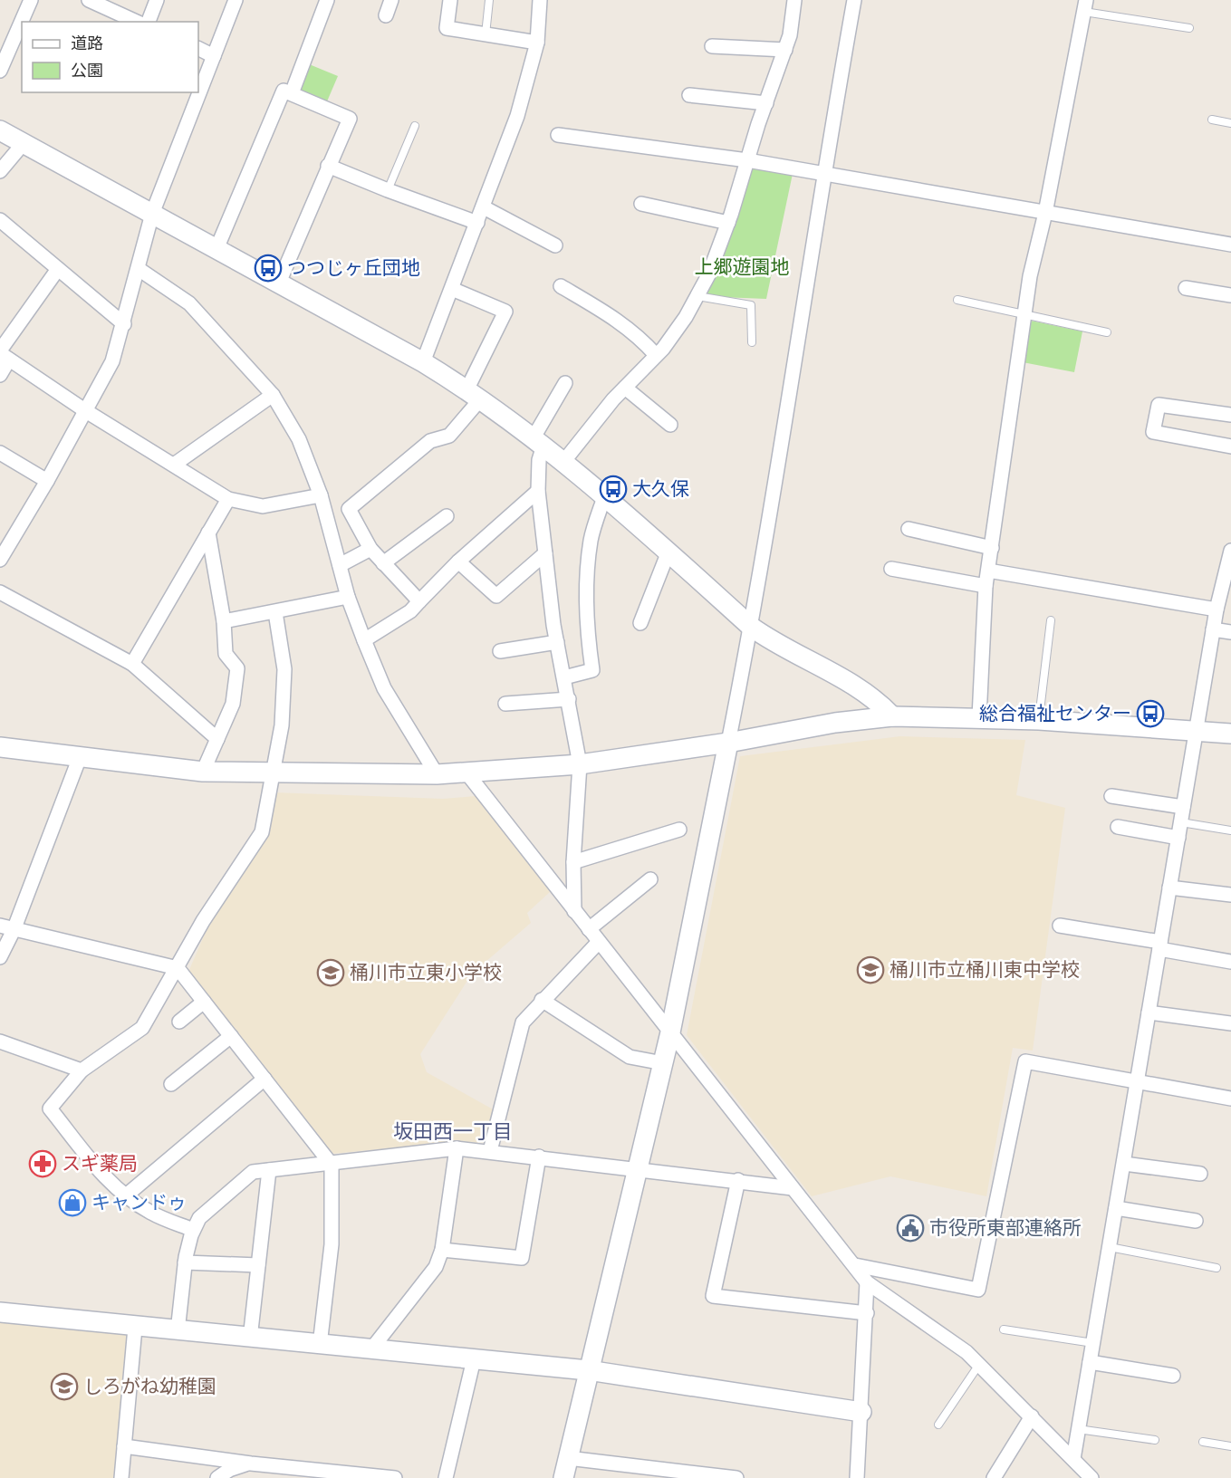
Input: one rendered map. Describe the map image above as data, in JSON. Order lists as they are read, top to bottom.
{
  "districts": ["坂田西一丁目"],
  "parks": ["上郷遊園地"],
  "places": {
    "bus stop": ["つつじヶ丘団地", "大久保", "総合福祉センター"],
    "school or university": ["桶川市立桶川東中学校", "桶川市立東小学校", "しろがね幼稚園"],
    "pharmacy": ["スギ薬局"],
    "shop": ["キャンドゥ"],
    "public building": ["市役所東部連絡所"]
  },
  "legend": ["道路", "公園"]
}
